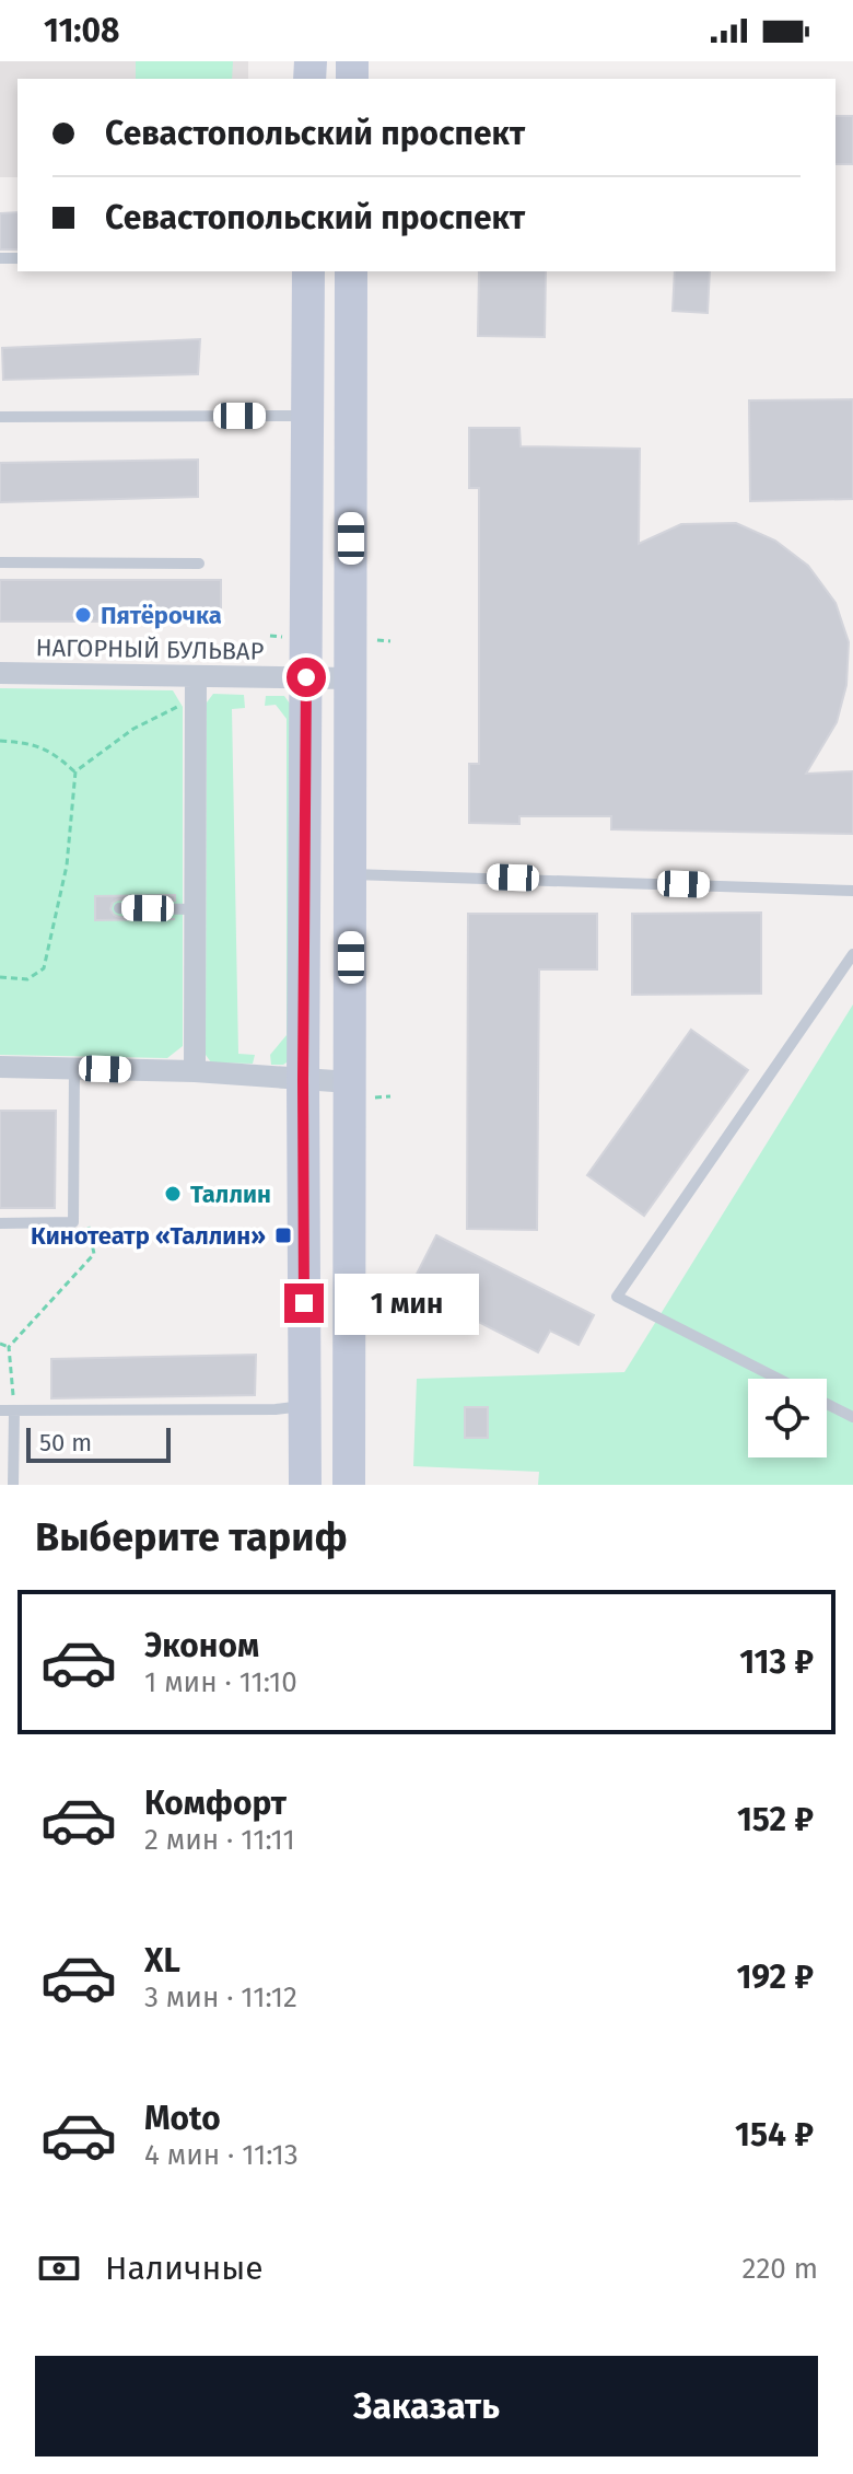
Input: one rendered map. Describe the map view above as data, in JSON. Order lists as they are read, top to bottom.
{
  "streets": {
    "street": ["НАГОРНЫЙ БУЛЬВАР"]
  },
  "places": {
    "other": ["Пятёрочка", "Таллин"],
    "transit": ["Кинотеатр «Таллин»"]
  },
  "scale_bar": "50 m",
  "page": {
    "status": "11:08",
    "banner": ["Севастопольский проспект", "Севастопольский проспект"],
    "bubble": "1 мин",
    "scale": "50 m",
    "heading": "Выберите тариф",
    "list": [
      {
        "name": "Эконом",
        "note": "1 мин · 11:10",
        "value": "113 ₽"
      },
      {
        "name": "Комфорт",
        "note": "2 мин · 11:11",
        "value": "152 ₽"
      },
      {
        "name": "XL",
        "note": "3 мин · 11:12",
        "value": "192 ₽"
      },
      {
        "name": "Moto",
        "note": "4 мин · 11:13",
        "value": "154 ₽"
      }
    ],
    "pay": ["Наличные", "220 m"],
    "buttons": "Заказать"
  }
}
